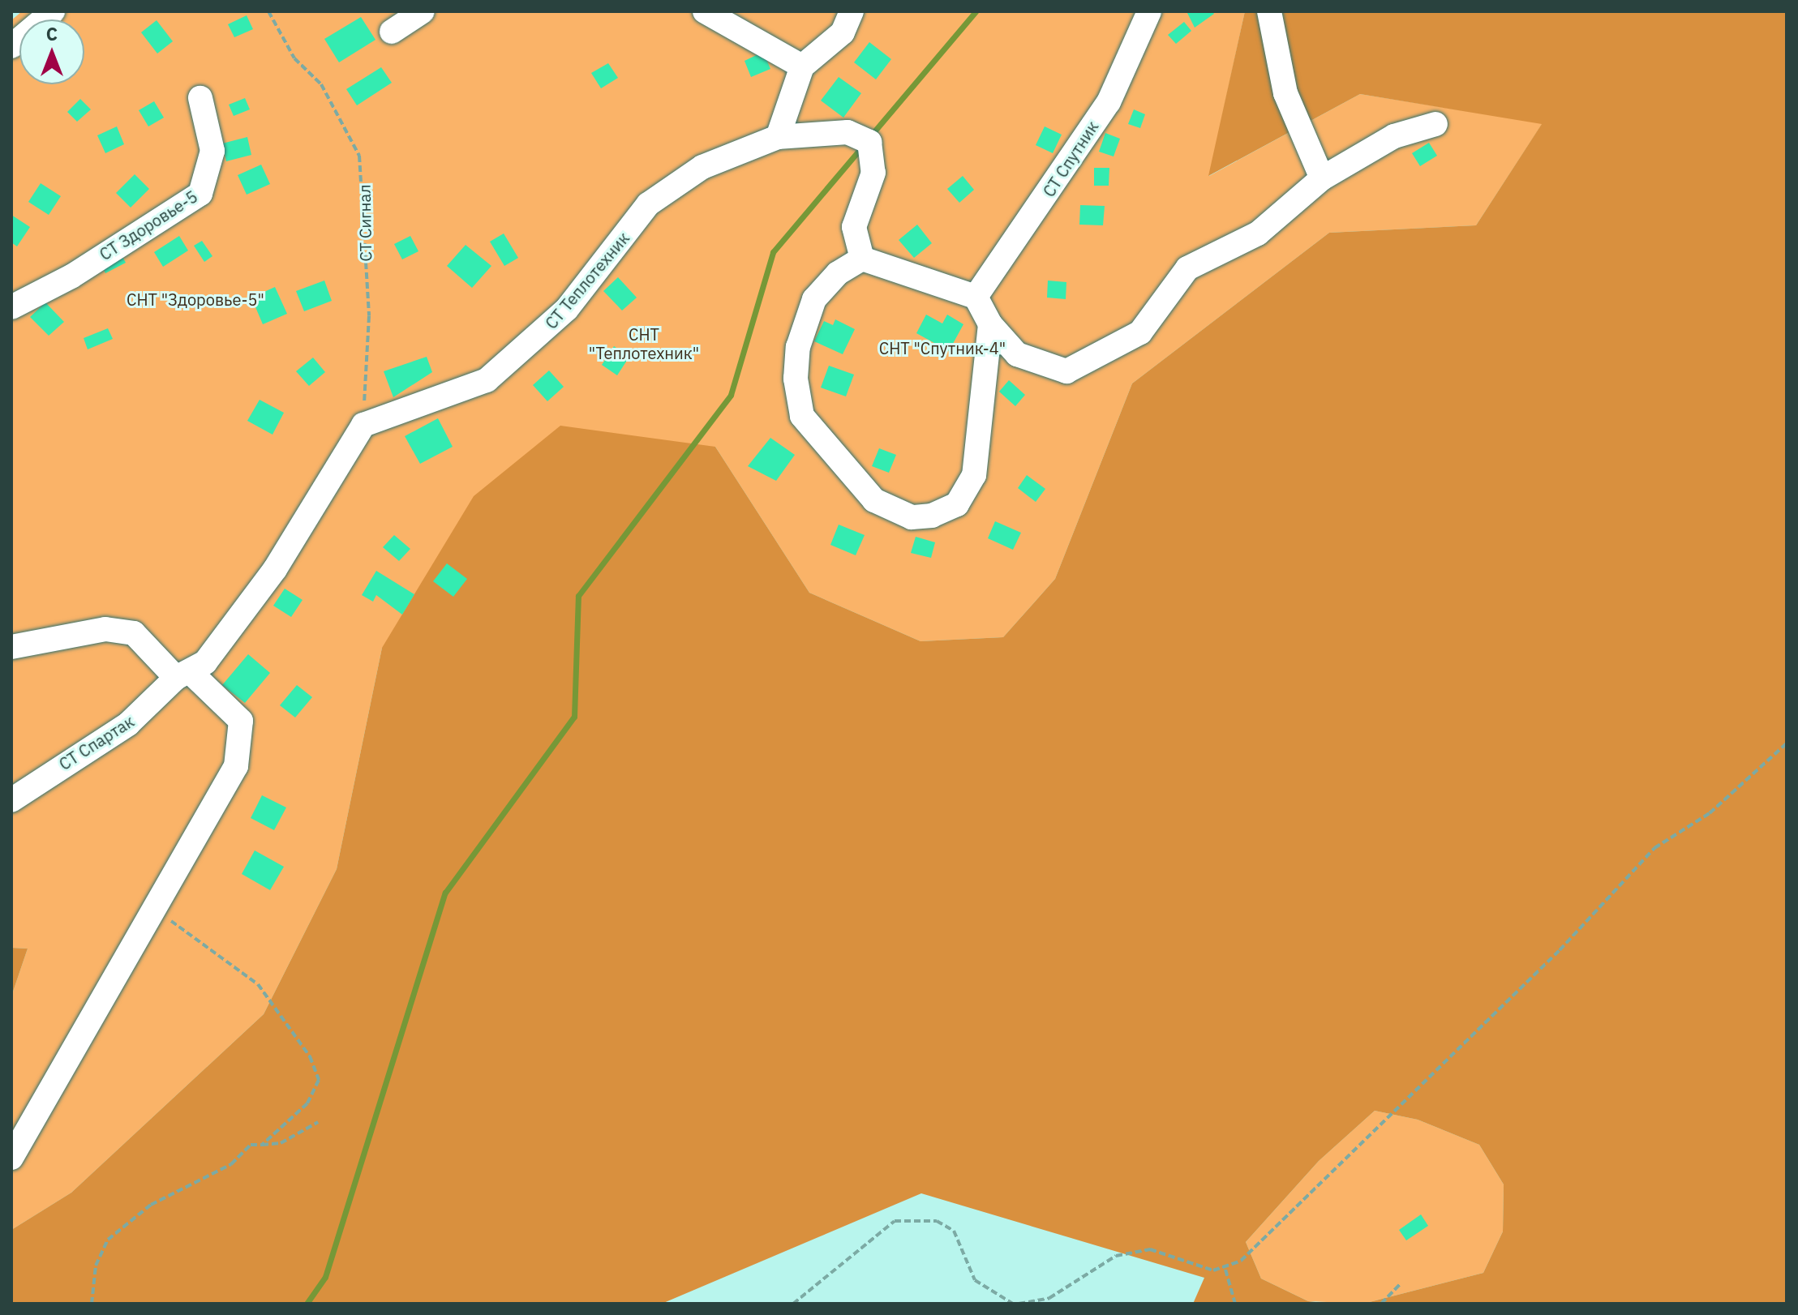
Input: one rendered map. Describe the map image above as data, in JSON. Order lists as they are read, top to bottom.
{
  "streets": {
    "lane": [
      "СТ Спутник",
      "СТ Здоровье-5",
      "СТ Теплотехник",
      "СТ Спартак"
    ],
    "path": ["СТ Сигнал"]
  },
  "crossings": [
    ["СТ Спутник", "СТ Теплотехник"],
    ["СТ Сигнал", "СТ Теплотехник"]
  ],
  "parks": ["СНТ \"Здоровье-5\"", "СНТ \"Теплотехник\"", "СНТ \"Спутник-4\""],
  "north": "top"
}
